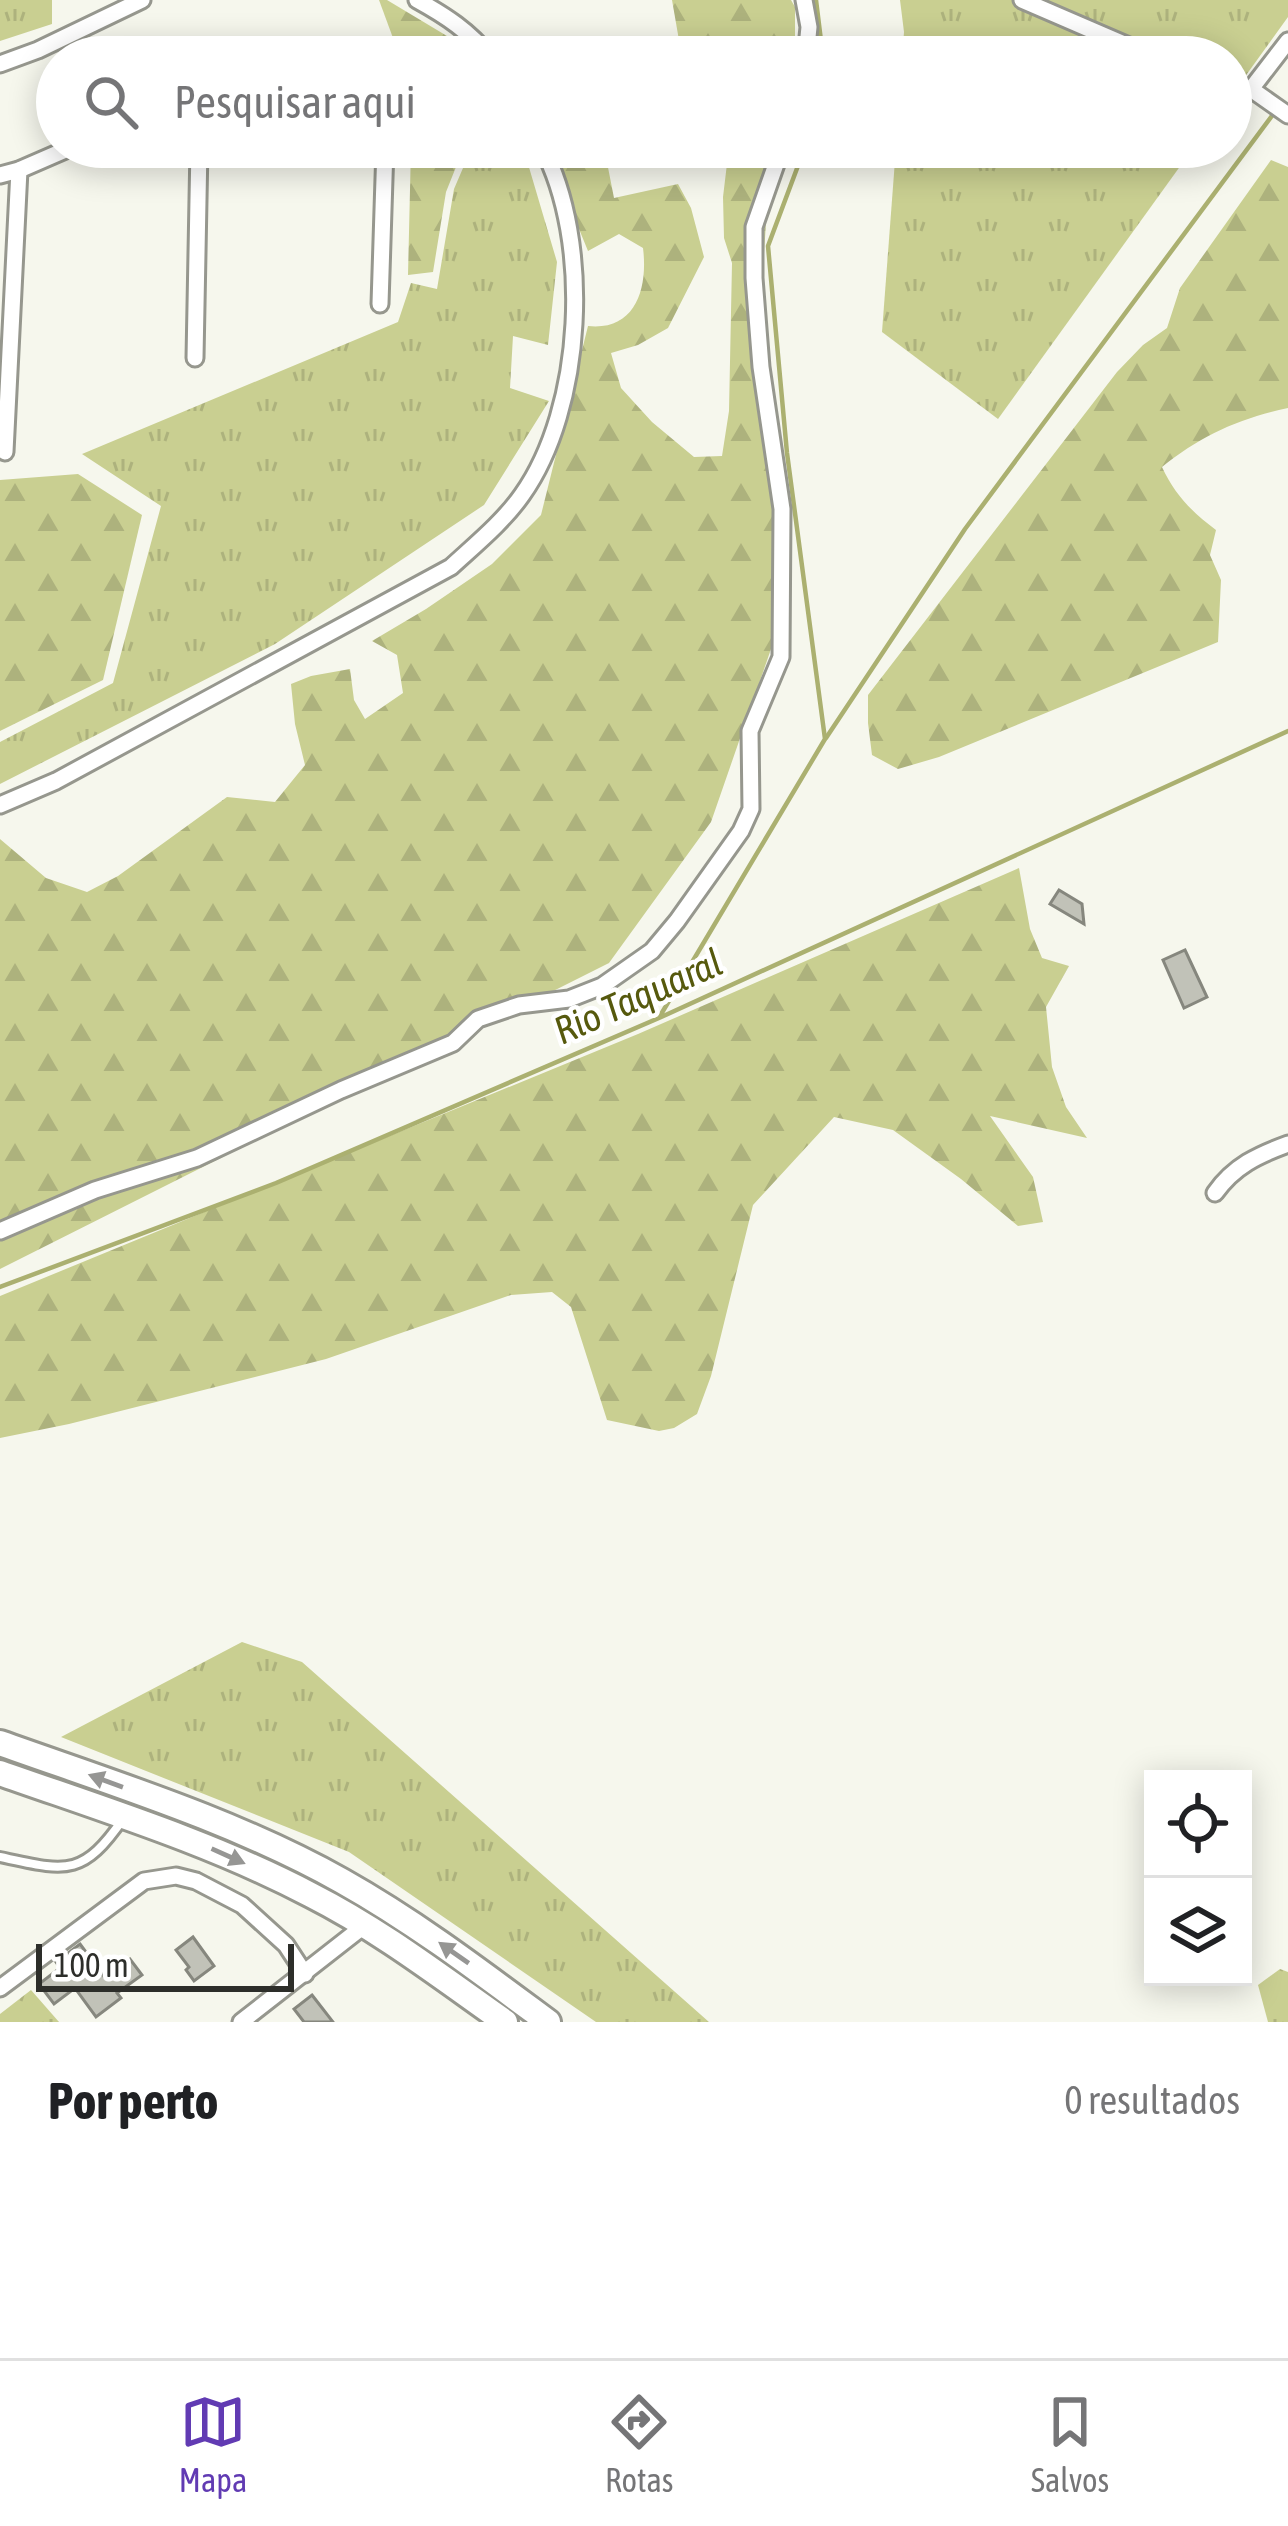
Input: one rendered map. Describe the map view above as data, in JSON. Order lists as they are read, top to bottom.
{
  "water": ["Rio Taquaral"],
  "scale_bar": "100 m",
  "page": {
    "search": "Pesquisar aqui",
    "scale": "100 m",
    "heading": ["Por perto", "0 resultados"],
    "nav": ["Mapa", "Rotas", "Salvos"]
  }
}
